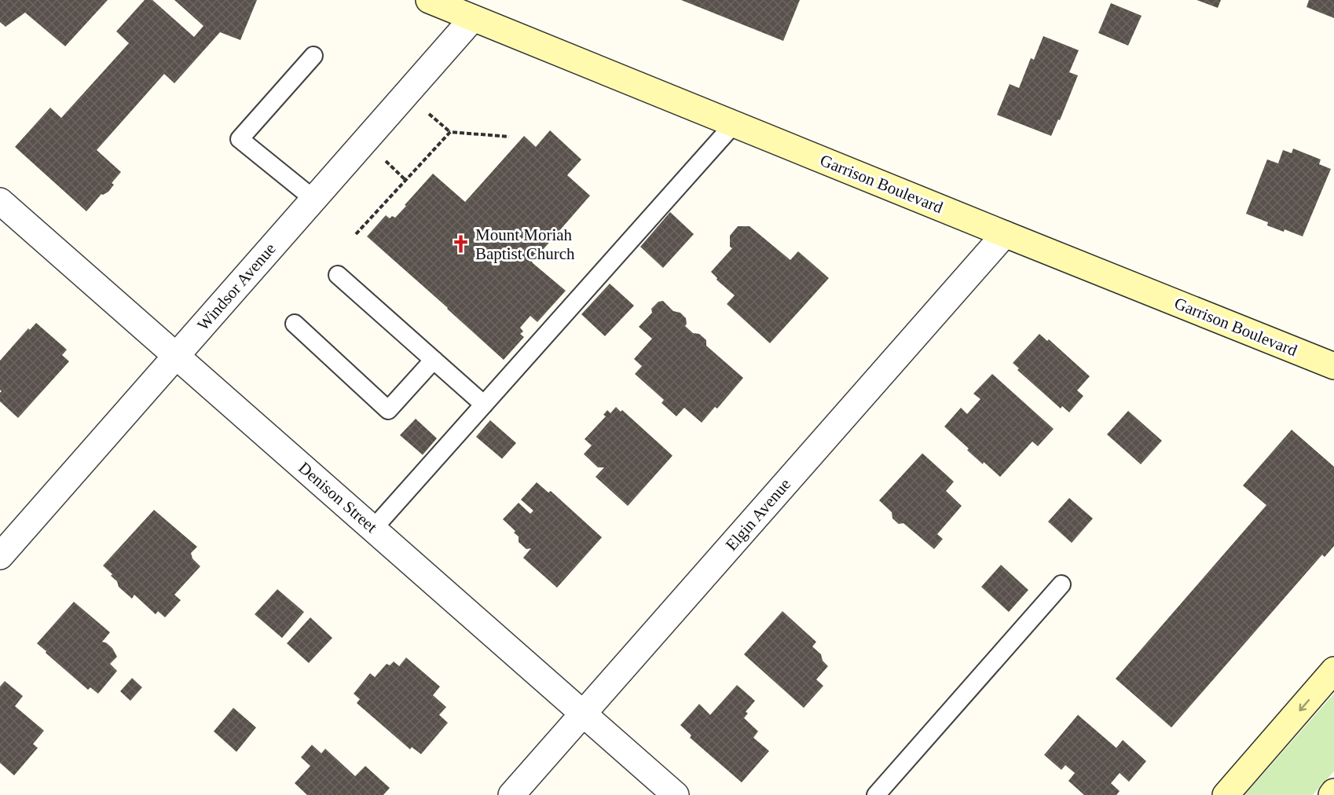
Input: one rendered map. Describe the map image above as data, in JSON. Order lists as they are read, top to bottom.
{
  "streets": {
    "main road": ["Garrison Boulevard"],
    "street": ["Windsor Avenue", "Denison Street", "Elgin Avenue"]
  },
  "crossings": [
    ["Garrison Boulevard", "Windsor Avenue"],
    ["Garrison Boulevard", "Elgin Avenue"],
    ["Windsor Avenue", "Denison Street"],
    ["Denison Street", "Elgin Avenue"]
  ],
  "places": {
    "church": ["Mount Moriah Baptist Church"]
  }
}
